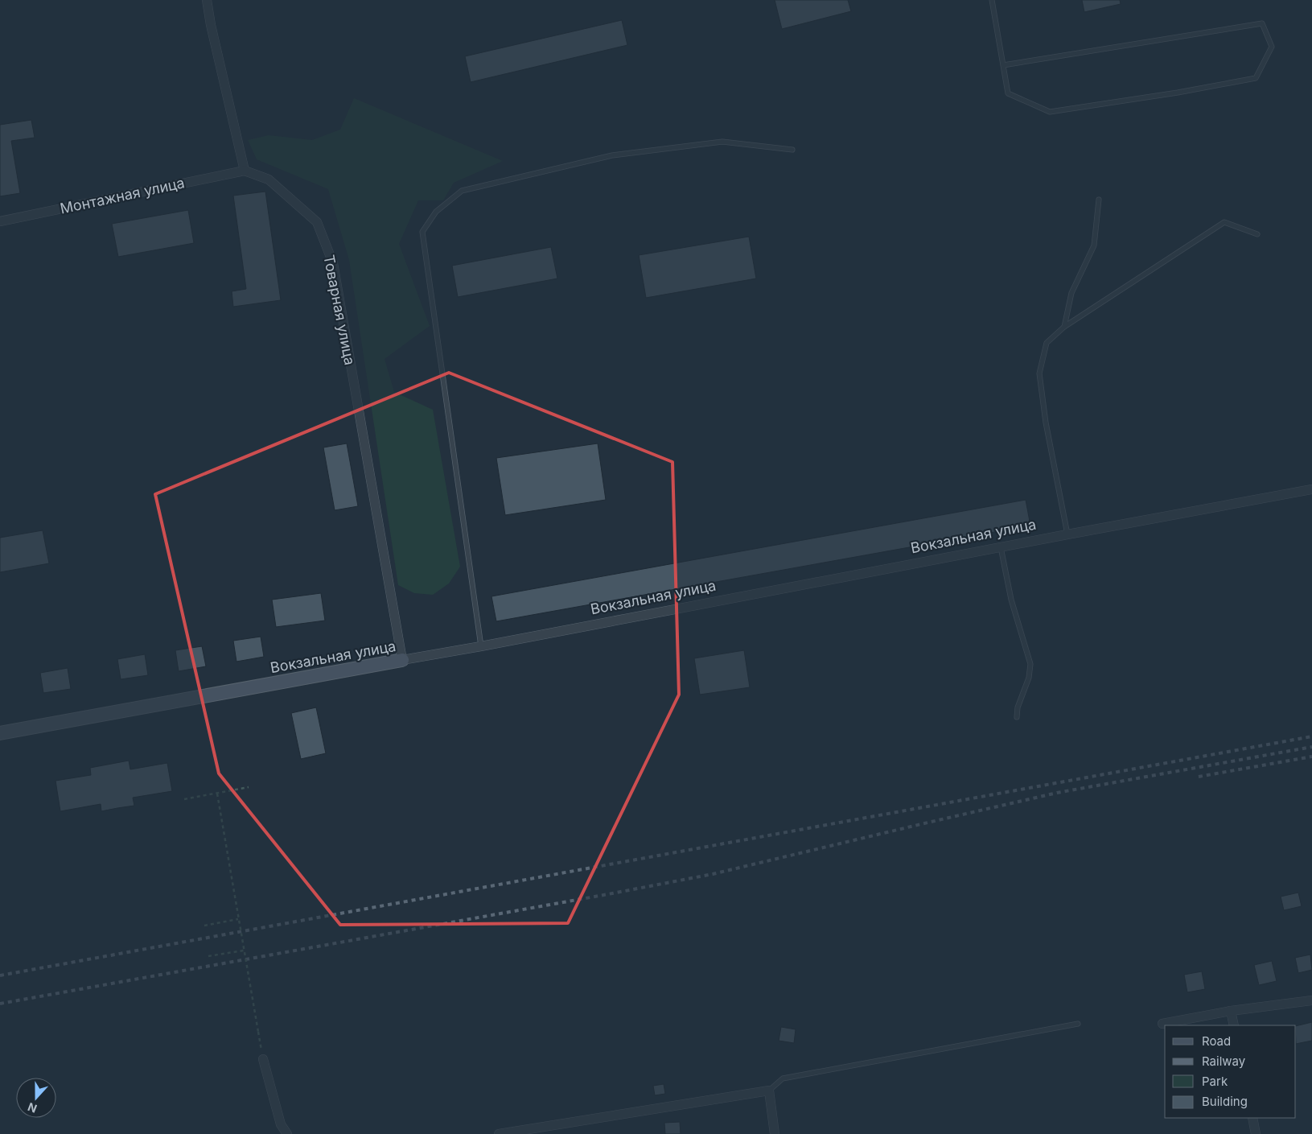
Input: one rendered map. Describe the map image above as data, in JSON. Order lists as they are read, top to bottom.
{
  "streets": {
    "street": ["Монтажная улица", "Товарная улица", "Вокзальная улица"]
  },
  "crossings": [
    ["Монтажная улица", "Товарная улица"],
    ["Товарная улица", "Вокзальная улица"]
  ],
  "legend": [
    "Road",
    "Railway",
    "Park",
    "Building"
  ],
  "north": "bottom"
}
